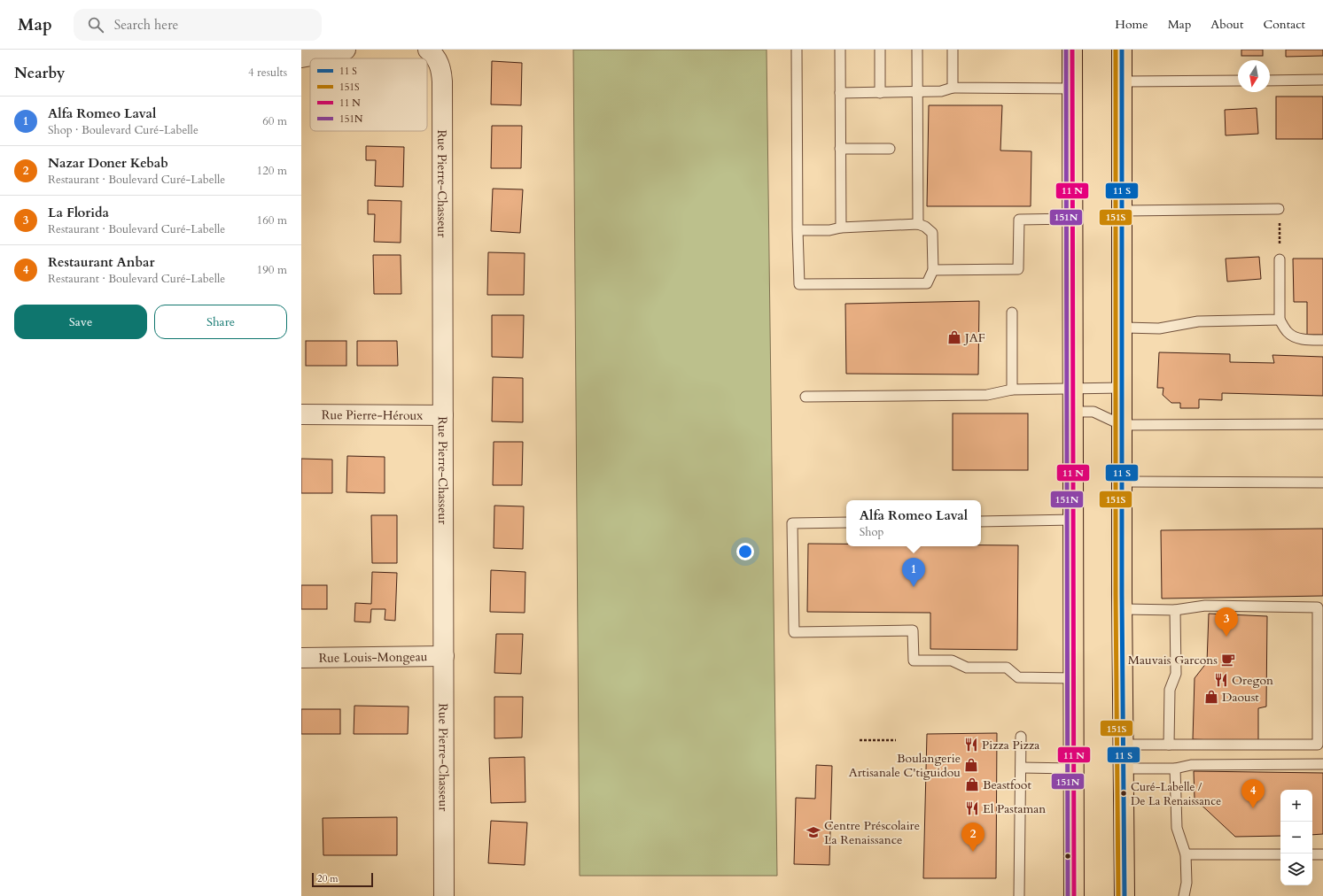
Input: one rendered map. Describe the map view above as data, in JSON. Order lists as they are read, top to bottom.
{
  "streets": {
    "street": ["Rue Pierre-Chasseur", "Rue Pierre-Héroux", "Rue Louis-Mongeau"]
  },
  "crossings": [
    ["Rue Pierre-Chasseur", "Rue Pierre-Héroux"],
    ["Rue Pierre-Chasseur", "Rue Louis-Mongeau"]
  ],
  "places": {
    "shop": [
      "JAF",
      "Daoust",
      "Boulangerie Artisanale C'tiguidou",
      "Beastfoot"
    ],
    "cafe": ["Mauvais Garcons"],
    "restaurant": ["Oregon", "Pizza Pizza", "El Pastaman"],
    "other": ["Curé-Labelle / De La Renaissance"],
    "school or university": ["Centre Préscolaire La Renaissance"]
  },
  "lines": ["transit line 151S", "transit line 151N"],
  "legend": [
    "11 S",
    "151S",
    "11 N",
    "151N"
  ],
  "scale_bar": "20 m",
  "north": "bottom",
  "page": {
    "header": "Map",
    "search": "Search here",
    "nav": [
      "Home",
      "Map",
      "About",
      "Contact"
    ],
    "heading": ["Nearby", "4 results"],
    "list": [
      {
        "mark": "1",
        "name": "Alfa Romeo Laval",
        "note": "Shop · Boulevard Curé-Labelle",
        "value": "60 m"
      },
      {
        "mark": "2",
        "name": "Nazar Doner Kebab",
        "note": "Restaurant · Boulevard Curé-Labelle",
        "value": "120 m"
      },
      {
        "mark": "3",
        "name": "La Florida",
        "note": "Restaurant · Boulevard Curé-Labelle",
        "value": "160 m"
      },
      {
        "mark": "4",
        "name": "Restaurant Anbar",
        "note": "Restaurant · Boulevard Curé-Labelle",
        "value": "190 m"
      }
    ],
    "buttons": ["Save", "Share"],
    "popup": ["Alfa Romeo Laval", "Shop"],
    "pins": [
      "1",
      "3",
      "4",
      "2"
    ],
    "map_buttons": ["+", "−"],
    "scale": "20 m"
  }
}
